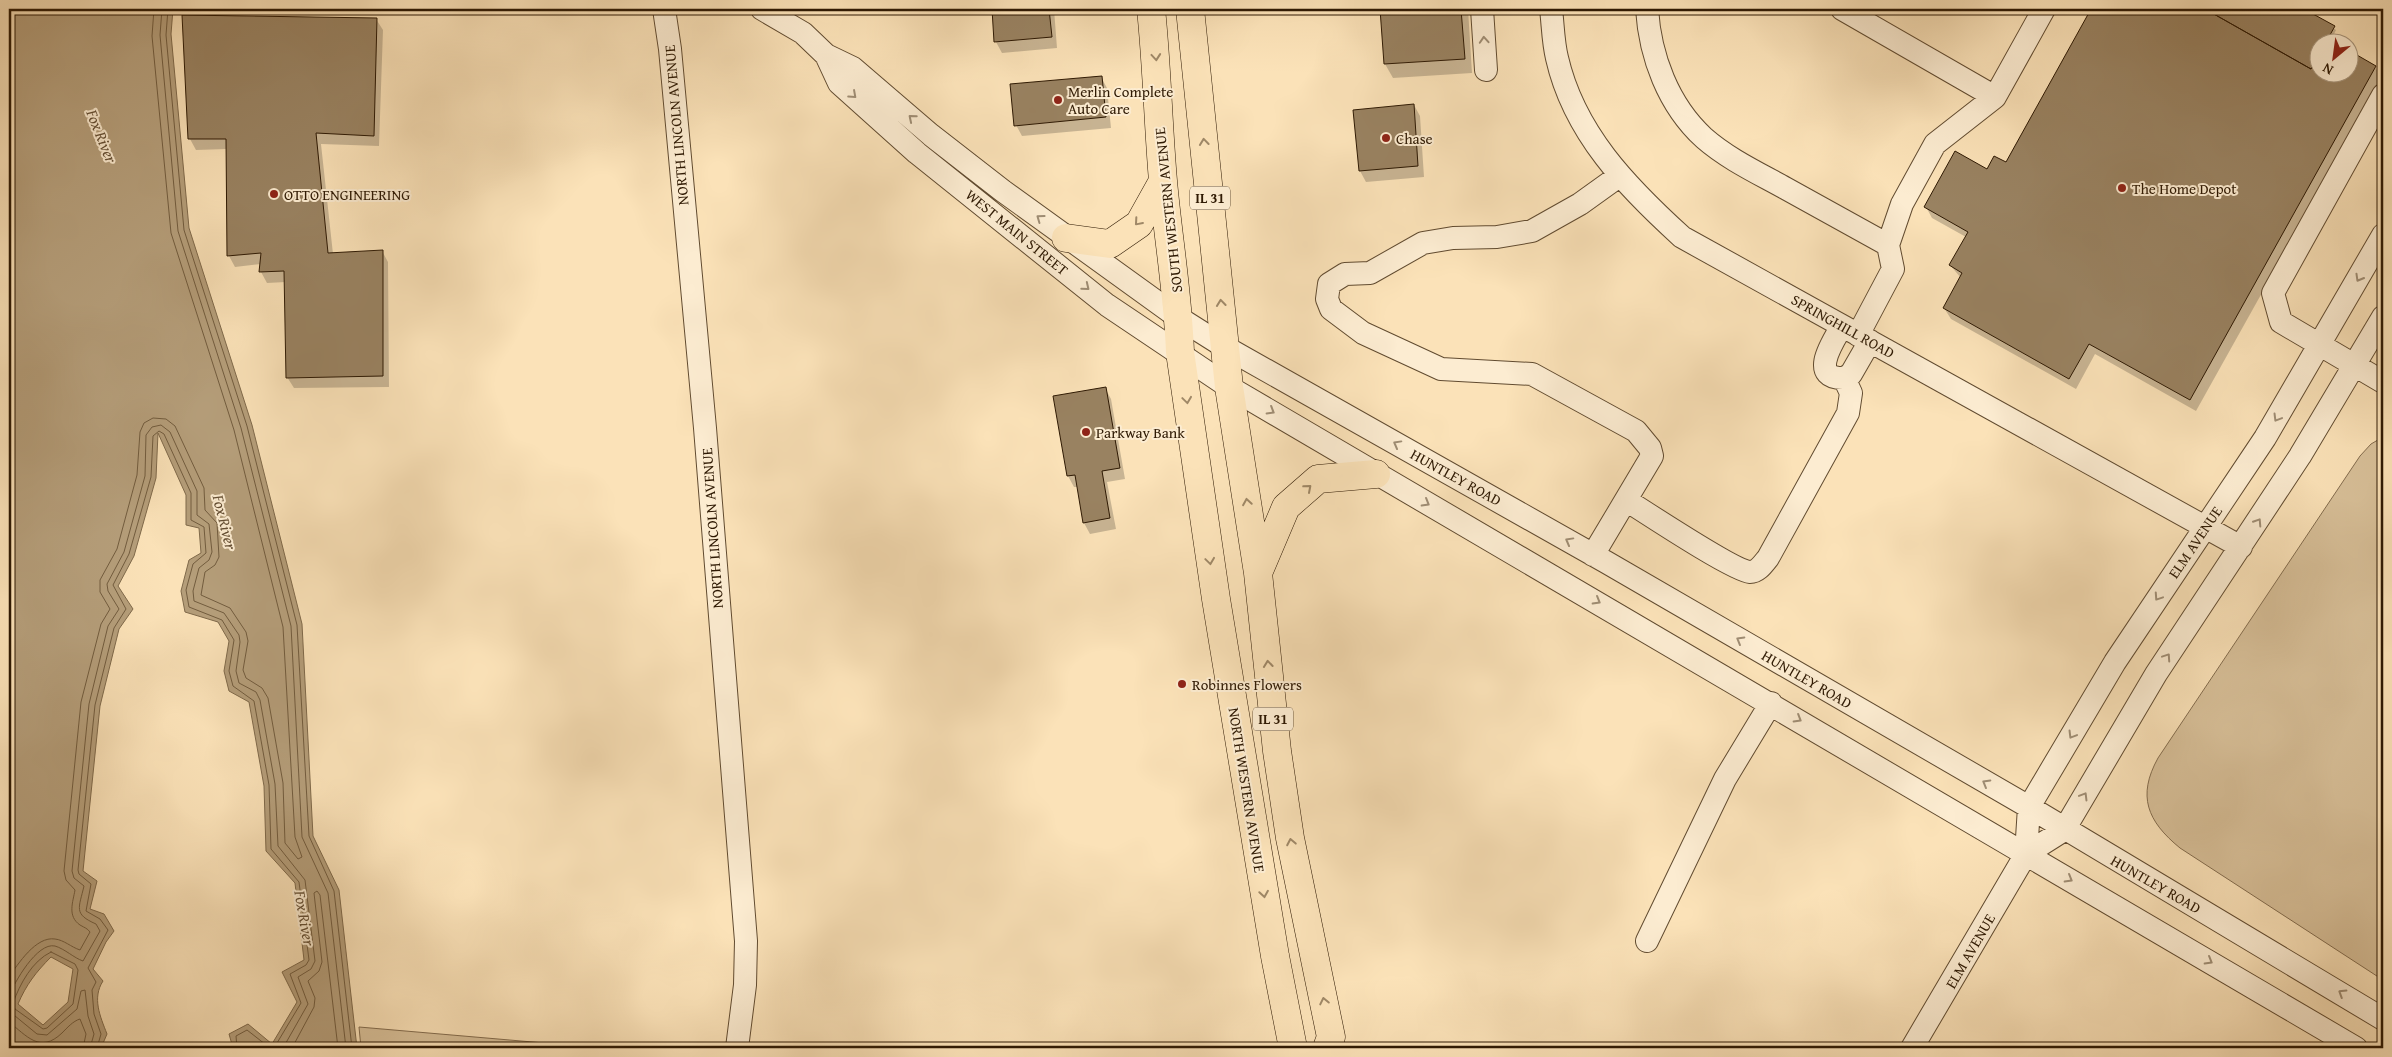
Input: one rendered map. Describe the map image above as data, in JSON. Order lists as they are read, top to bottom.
{
  "streets": {
    "main road": ["IL 31", "SOUTH WESTERN AVENUE", "NORTH WESTERN AVENUE"],
    "street": [
      "NORTH LINCOLN AVENUE",
      "WEST MAIN STREET",
      "SPRINGHILL ROAD",
      "HUNTLEY ROAD",
      "ELM AVENUE"
    ]
  },
  "crossings": [
    ["IL 31", "WEST MAIN STREET"],
    ["IL 31", "HUNTLEY ROAD"],
    ["SOUTH WESTERN AVENUE", "WEST MAIN STREET"],
    ["SOUTH WESTERN AVENUE", "NORTH WESTERN AVENUE"],
    ["WEST MAIN STREET", "HUNTLEY ROAD"],
    ["WEST MAIN STREET", "NORTH WESTERN AVENUE"],
    ["SPRINGHILL ROAD", "ELM AVENUE"],
    ["HUNTLEY ROAD", "ELM AVENUE"]
  ],
  "water": ["Fox River"],
  "places": [
    "Merlin Complete Auto Care",
    "Chase",
    "The Home Depot",
    "OTTO ENGINEERING",
    "Parkway Bank",
    "Robinnes Flowers"
  ],
  "north": "bottom left"
}
